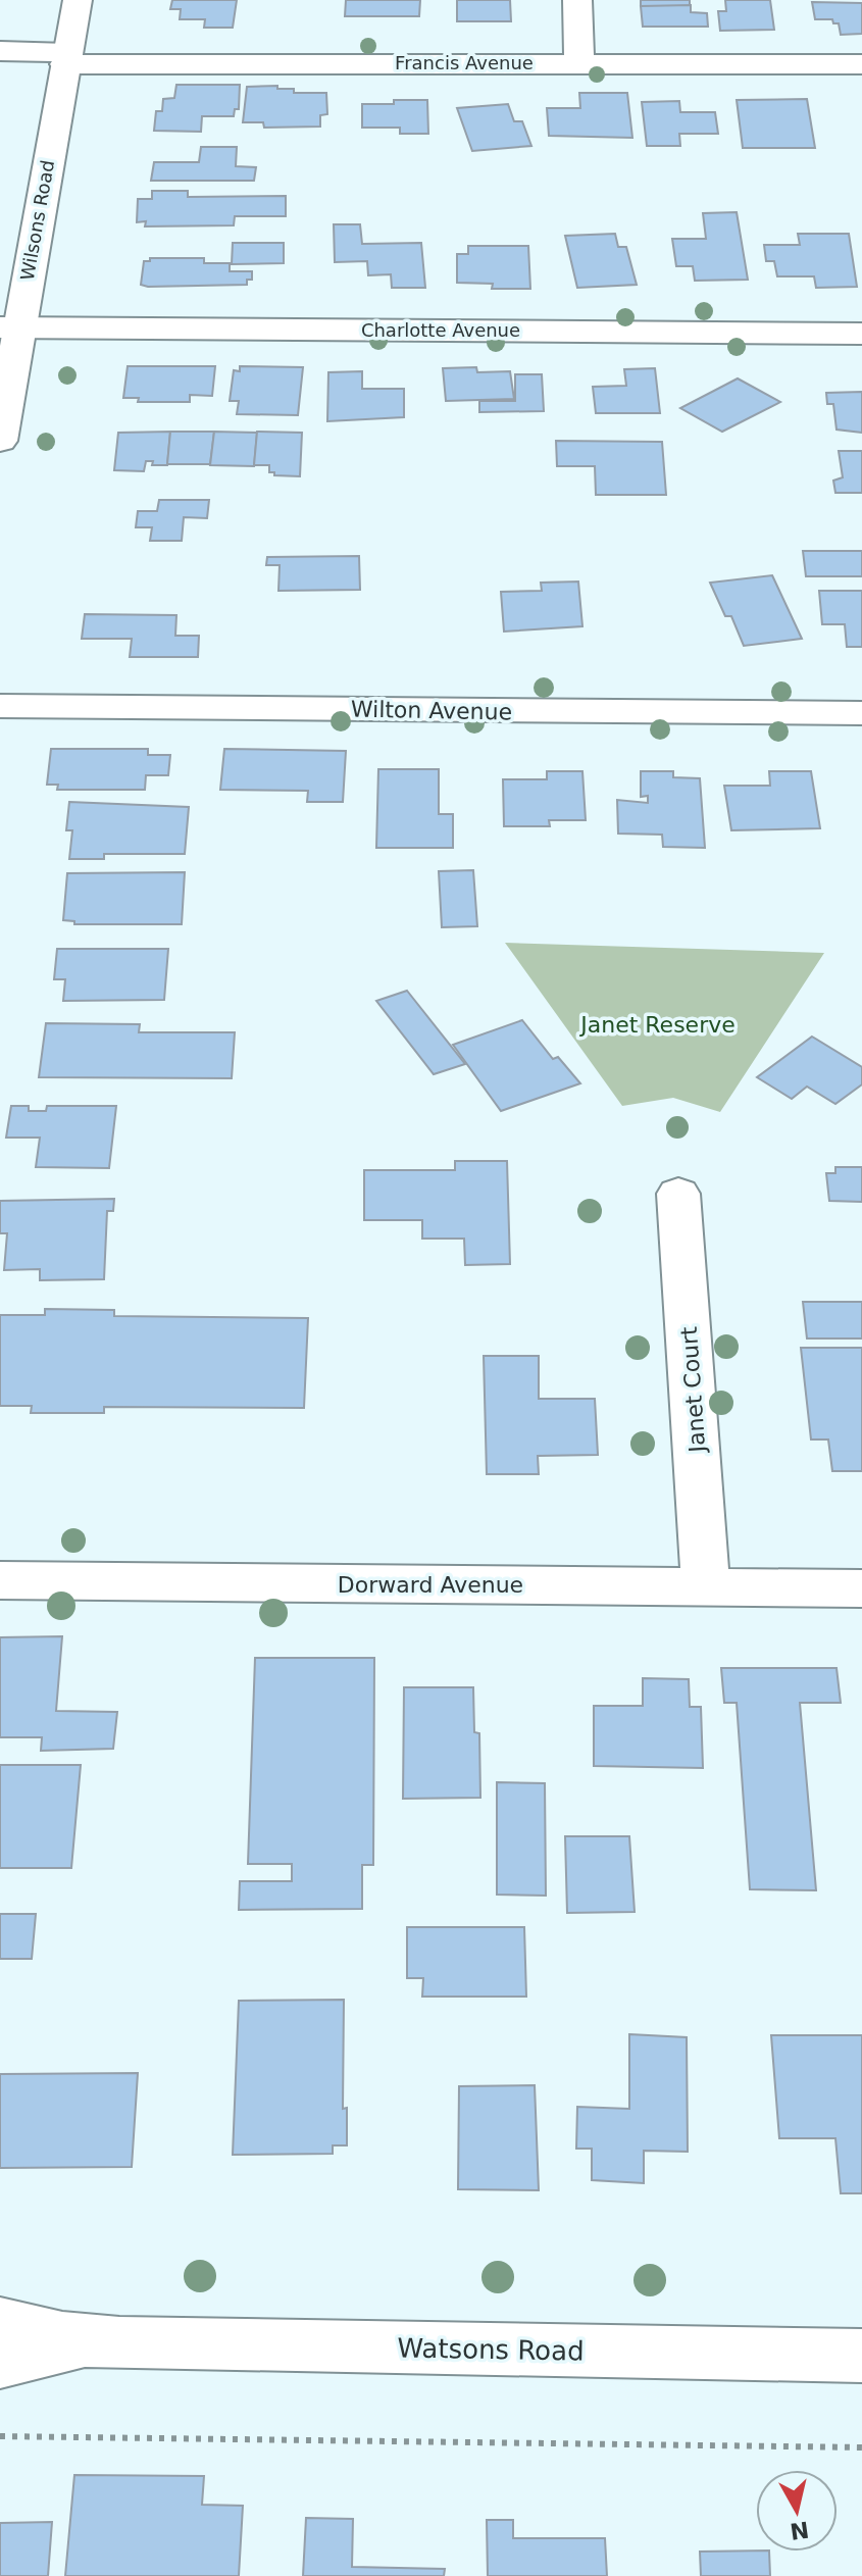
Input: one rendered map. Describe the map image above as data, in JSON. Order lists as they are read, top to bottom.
{
  "streets": {
    "street": [
      "Francis Avenue",
      "Wilsons Road",
      "Charlotte Avenue",
      "Wilton Avenue",
      "Janet Court",
      "Dorward Avenue",
      "Watsons Road"
    ]
  },
  "crossings": [
    ["Francis Avenue", "Wilsons Road"],
    ["Wilsons Road", "Charlotte Avenue"],
    ["Janet Court", "Dorward Avenue"]
  ],
  "parks": ["Janet Reserve"],
  "north": "bottom"
}
